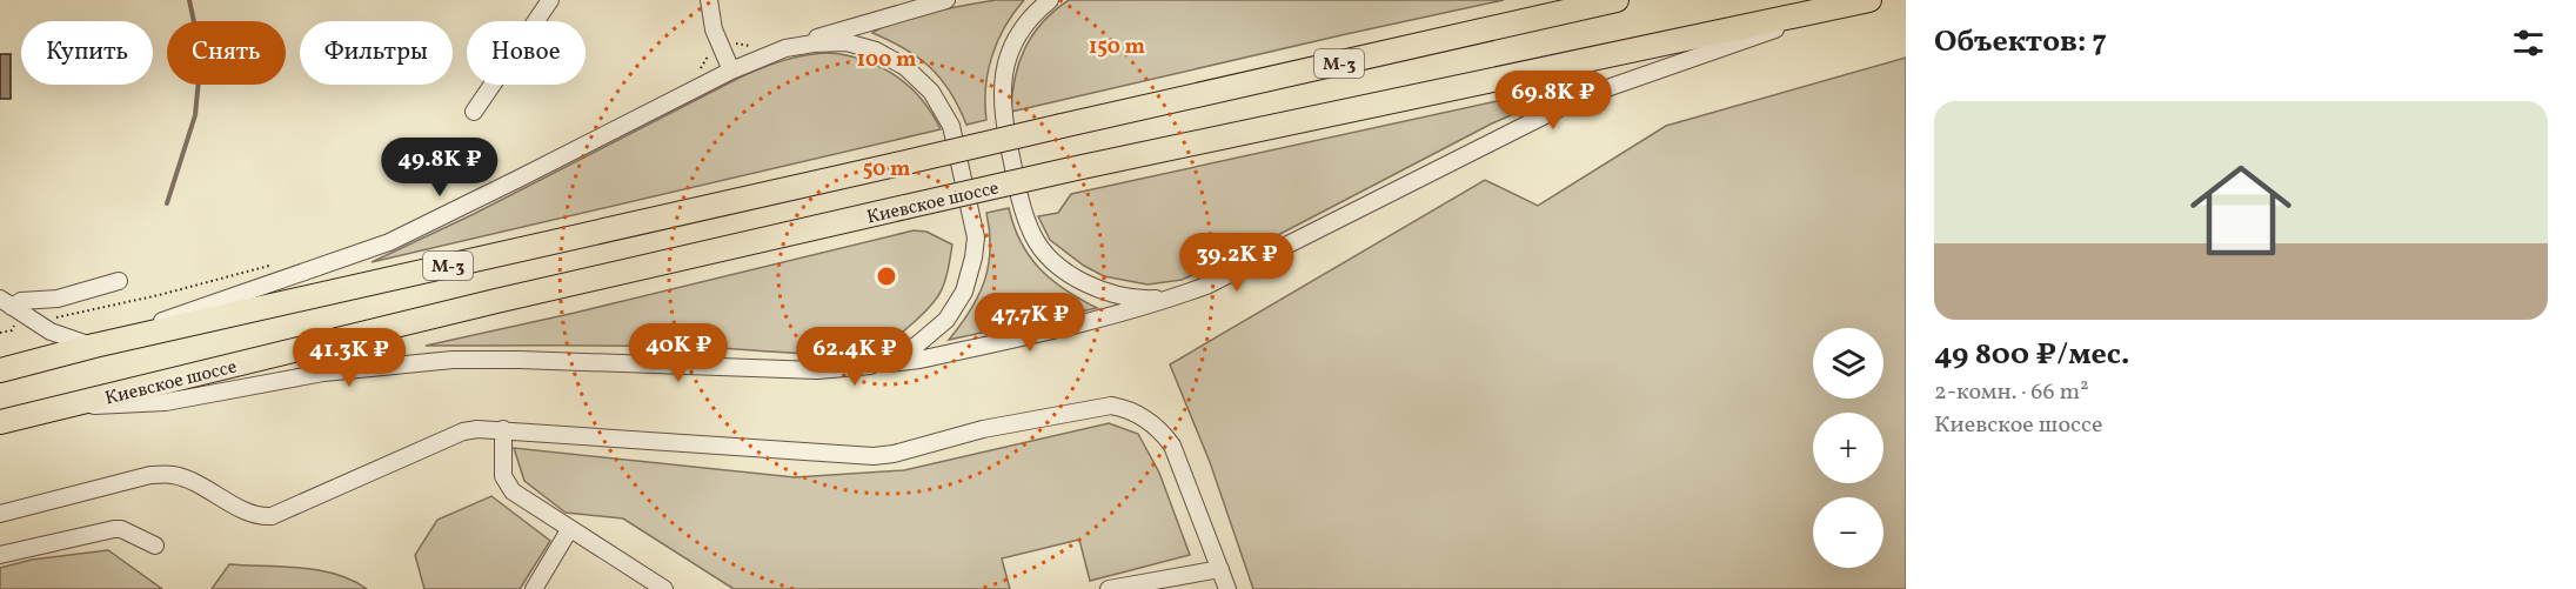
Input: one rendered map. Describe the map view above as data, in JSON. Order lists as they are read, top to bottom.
{
  "streets": {
    "highway": ["М-3", "Киевское шоссе"]
  },
  "page": {
    "heading": "Объектов: 7",
    "chip": [
      "Купить",
      "Снять",
      "Фильтры",
      "Новое"
    ],
    "price": [
      "69.8K ₽",
      "49.8K ₽",
      "39.2K ₽",
      "47.7K ₽",
      "40K ₽",
      "62.4K ₽",
      "41.3K ₽"
    ],
    "list": [
      {
        "name": "49 800 ₽/мес.",
        "note": "2-комн. · 66 m² · Киевское шоссе"
      }
    ],
    "map_buttons": ["+", "−"]
  },
  "rings": ["150 m", "100 m", "50 m"]
}
